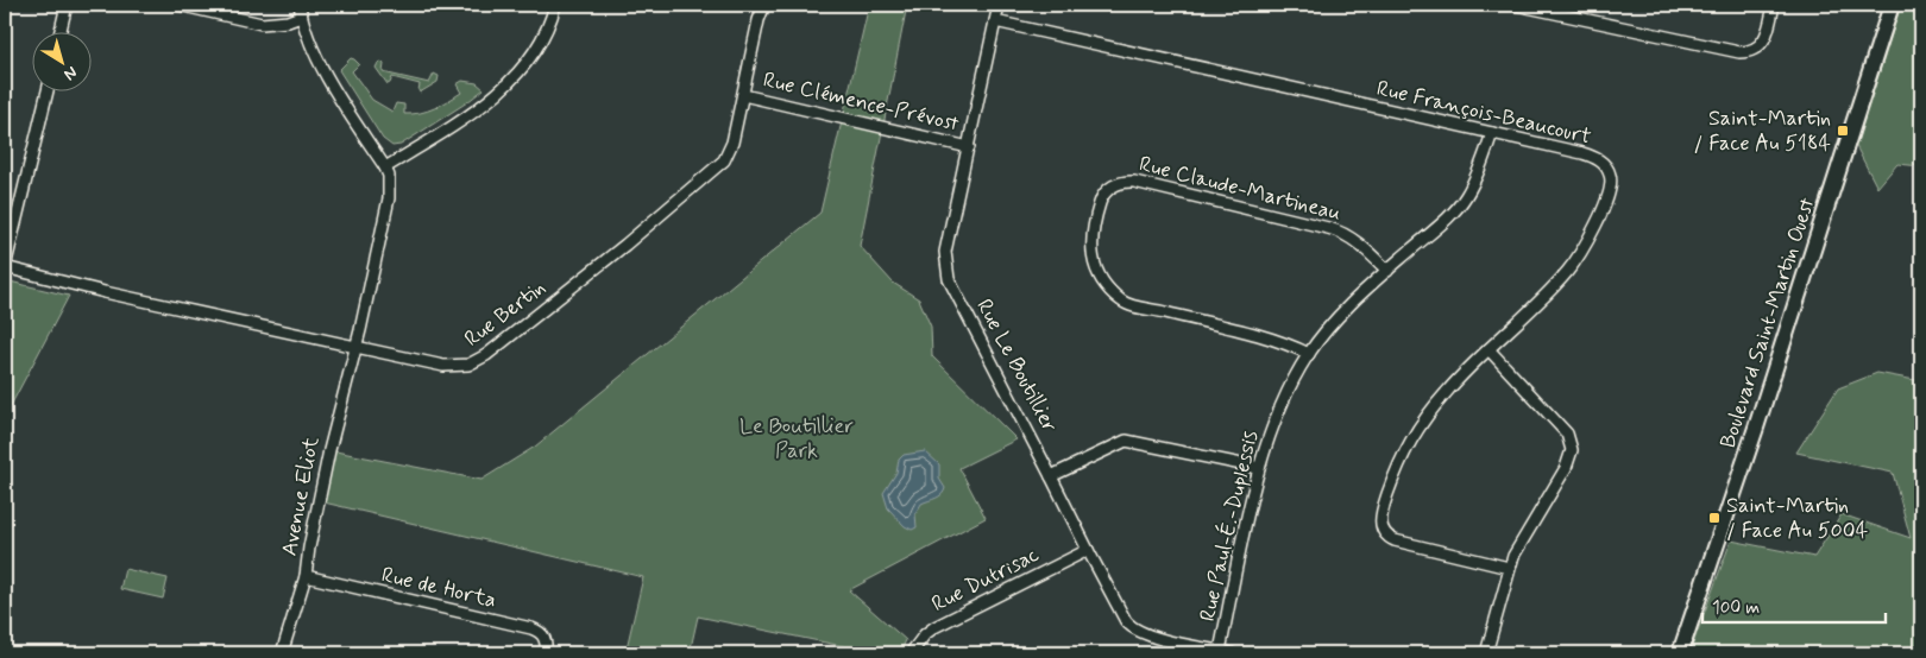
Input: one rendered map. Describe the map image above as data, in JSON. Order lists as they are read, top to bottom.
{
  "streets": {
    "main road": ["Boulevard Saint-Martin Ouest"],
    "street": [
      "Rue Clémence-Prévost",
      "Rue François-Beaucourt",
      "Rue Claude-Martineau",
      "Rue Bertin",
      "Rue Le Boutillier",
      "Avenue Eliot",
      "Rue Paul-É.-Duplessis",
      "Rue Dutrisac",
      "Rue de Horta"
    ]
  },
  "crossings": [
    ["Rue Clémence-Prévost", "Rue Bertin"],
    ["Rue Clémence-Prévost", "Rue Le Boutillier"],
    ["Rue François-Beaucourt", "Rue Le Boutillier"],
    ["Rue François-Beaucourt", "Rue Paul-É.-Duplessis"],
    ["Rue Claude-Martineau", "Rue Paul-É.-Duplessis"],
    ["Rue Bertin", "Avenue Eliot"],
    ["Rue Le Boutillier", "Rue Paul-É.-Duplessis"],
    ["Rue Le Boutillier", "Rue Dutrisac"],
    ["Avenue Eliot", "Rue de Horta"]
  ],
  "parks": ["Le Boutillier Park"],
  "places": {
    "transit": ["Saint-Martin / Face Au 5184", "Saint-Martin / Face Au 5004"]
  },
  "scale_bar": "100 m",
  "north": "bottom right"
}
